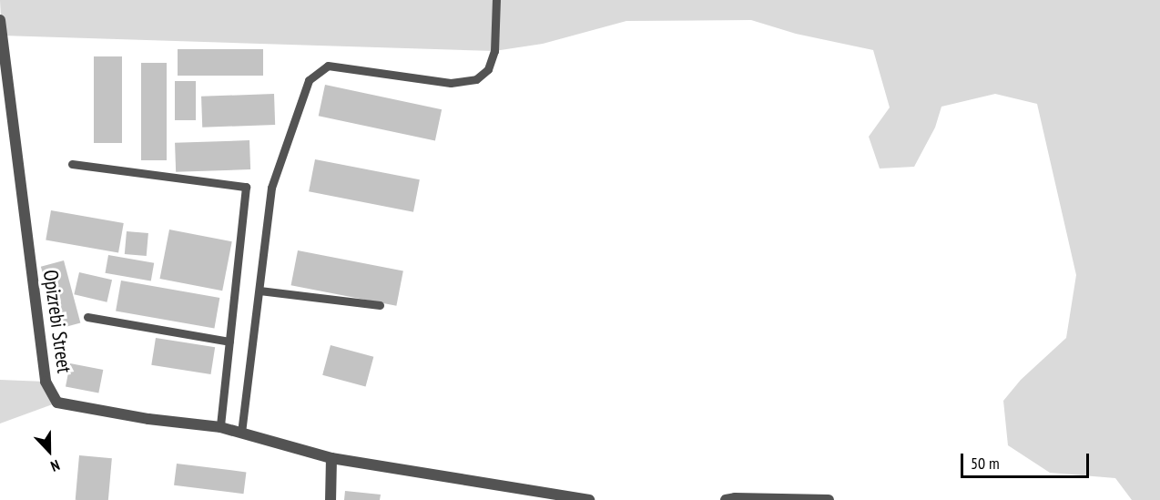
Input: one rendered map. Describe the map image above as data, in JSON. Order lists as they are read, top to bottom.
{
  "streets": {
    "street": ["Opizrebi Street"]
  },
  "scale_bar": "50 m",
  "north": "bottom"
}
